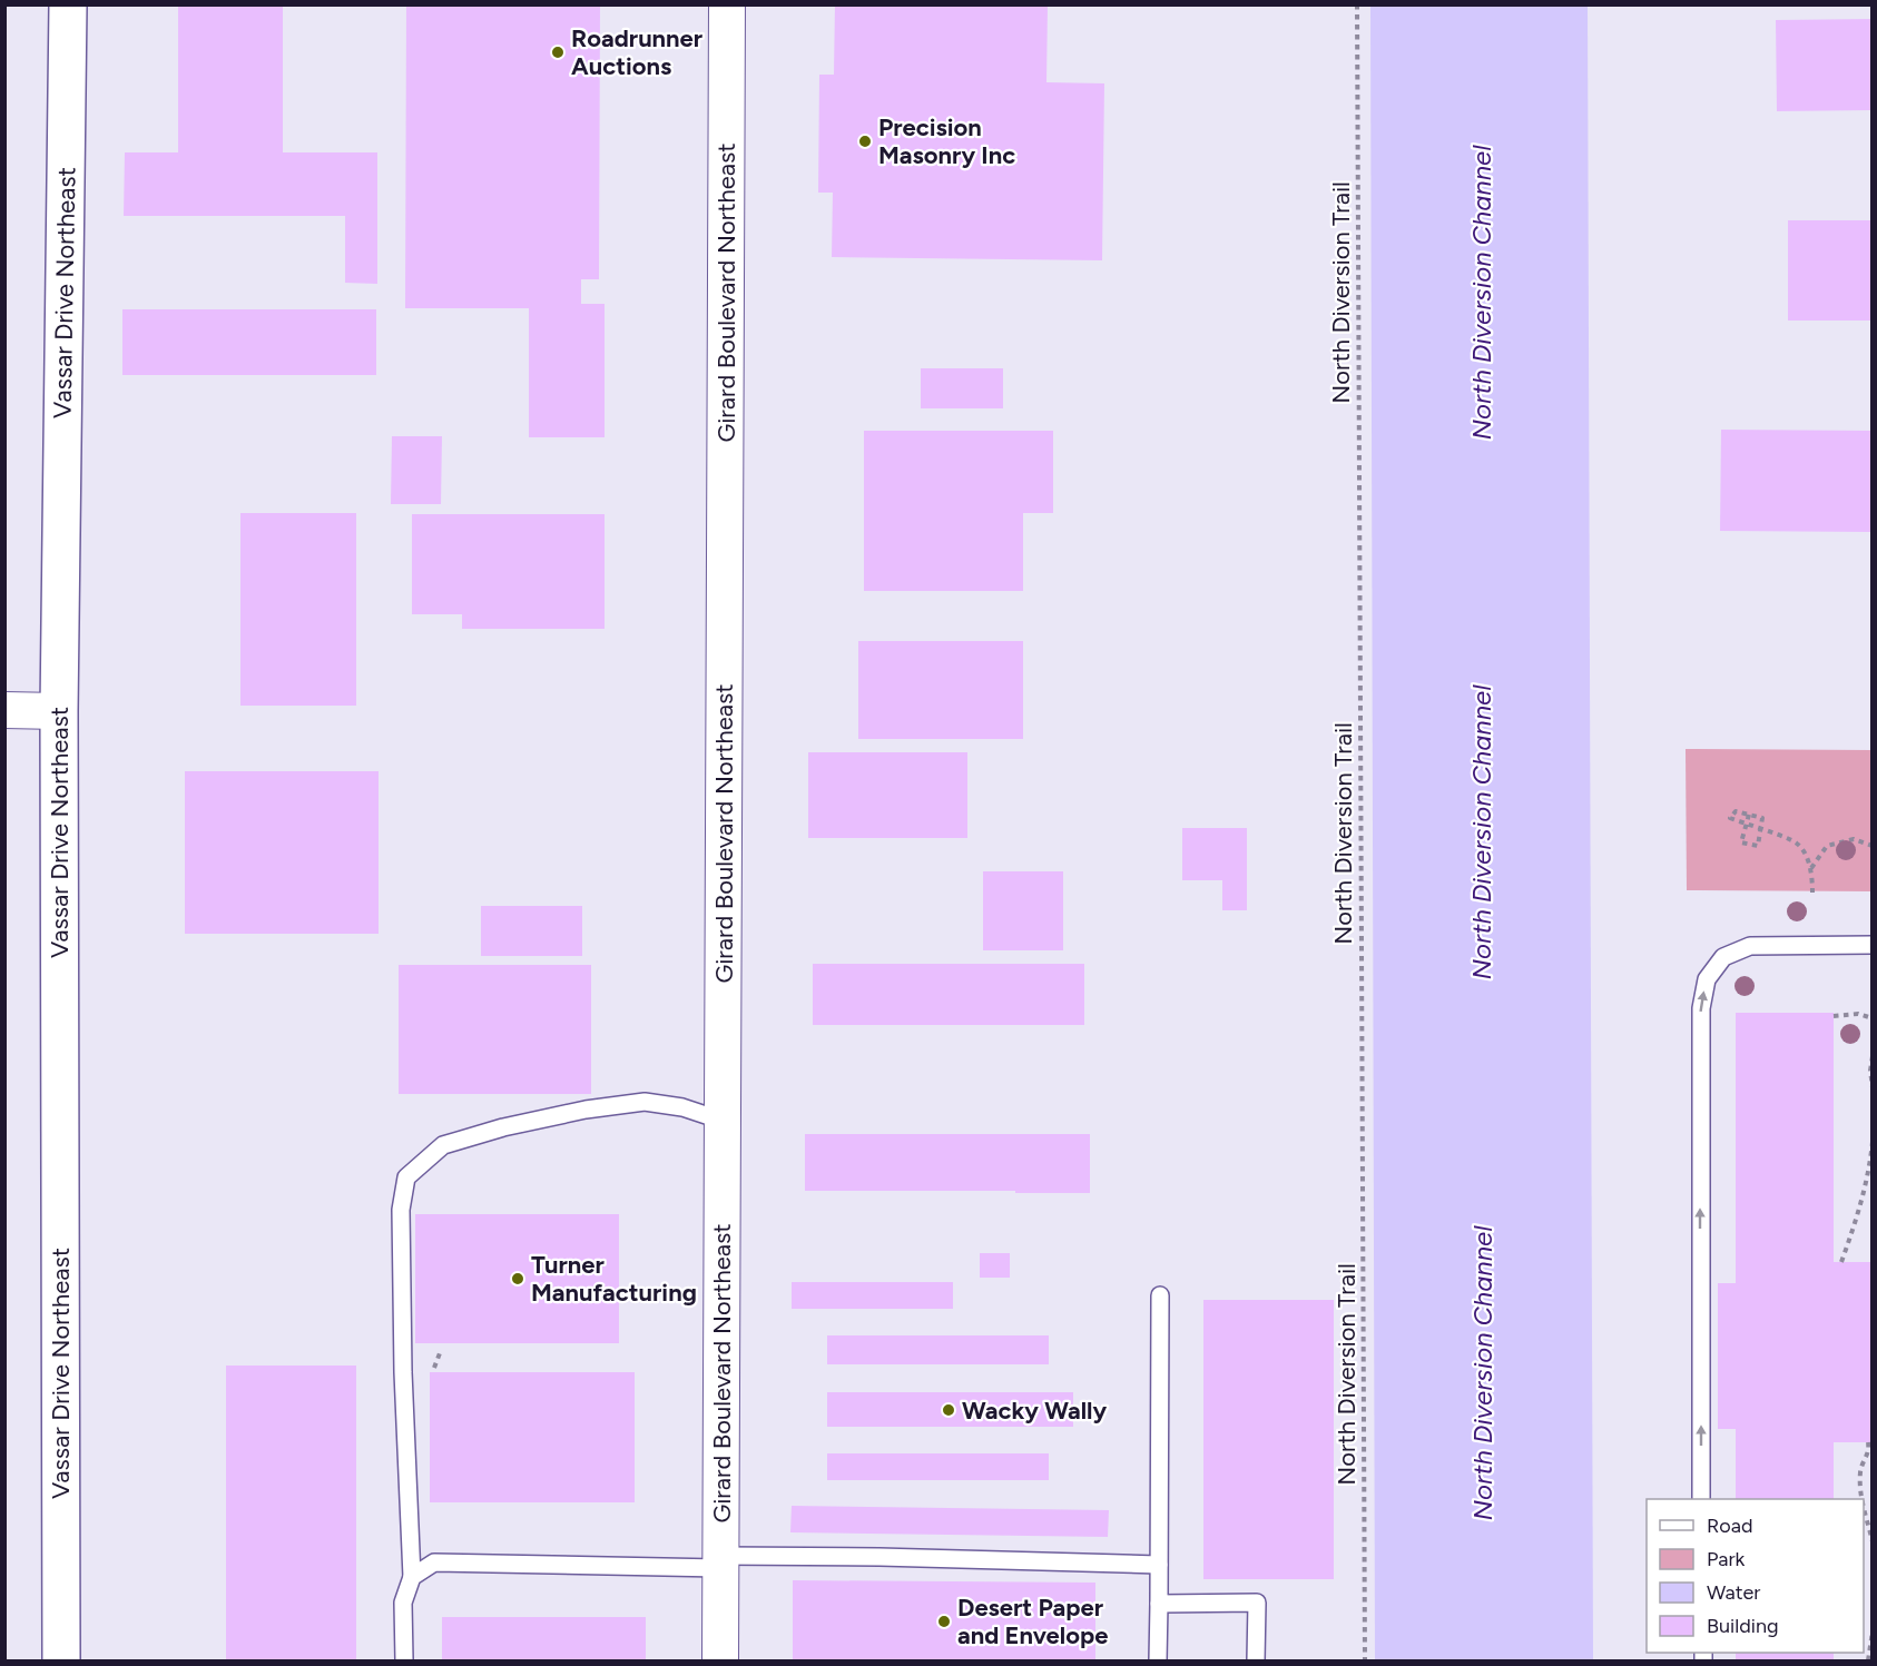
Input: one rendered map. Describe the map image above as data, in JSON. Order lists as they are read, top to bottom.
{
  "streets": {
    "street": ["Vassar Drive Northeast", "Girard Boulevard Northeast"],
    "path": ["North Diversion Trail"]
  },
  "water": ["North Diversion Channel"],
  "places": [
    "Roadrunner Auctions",
    "Precision Masonry Inc",
    "Turner Manufacturing",
    "Wacky Wally",
    "Desert Paper and Envelope"
  ],
  "legend": [
    "Road",
    "Park",
    "Water",
    "Building"
  ]
}
